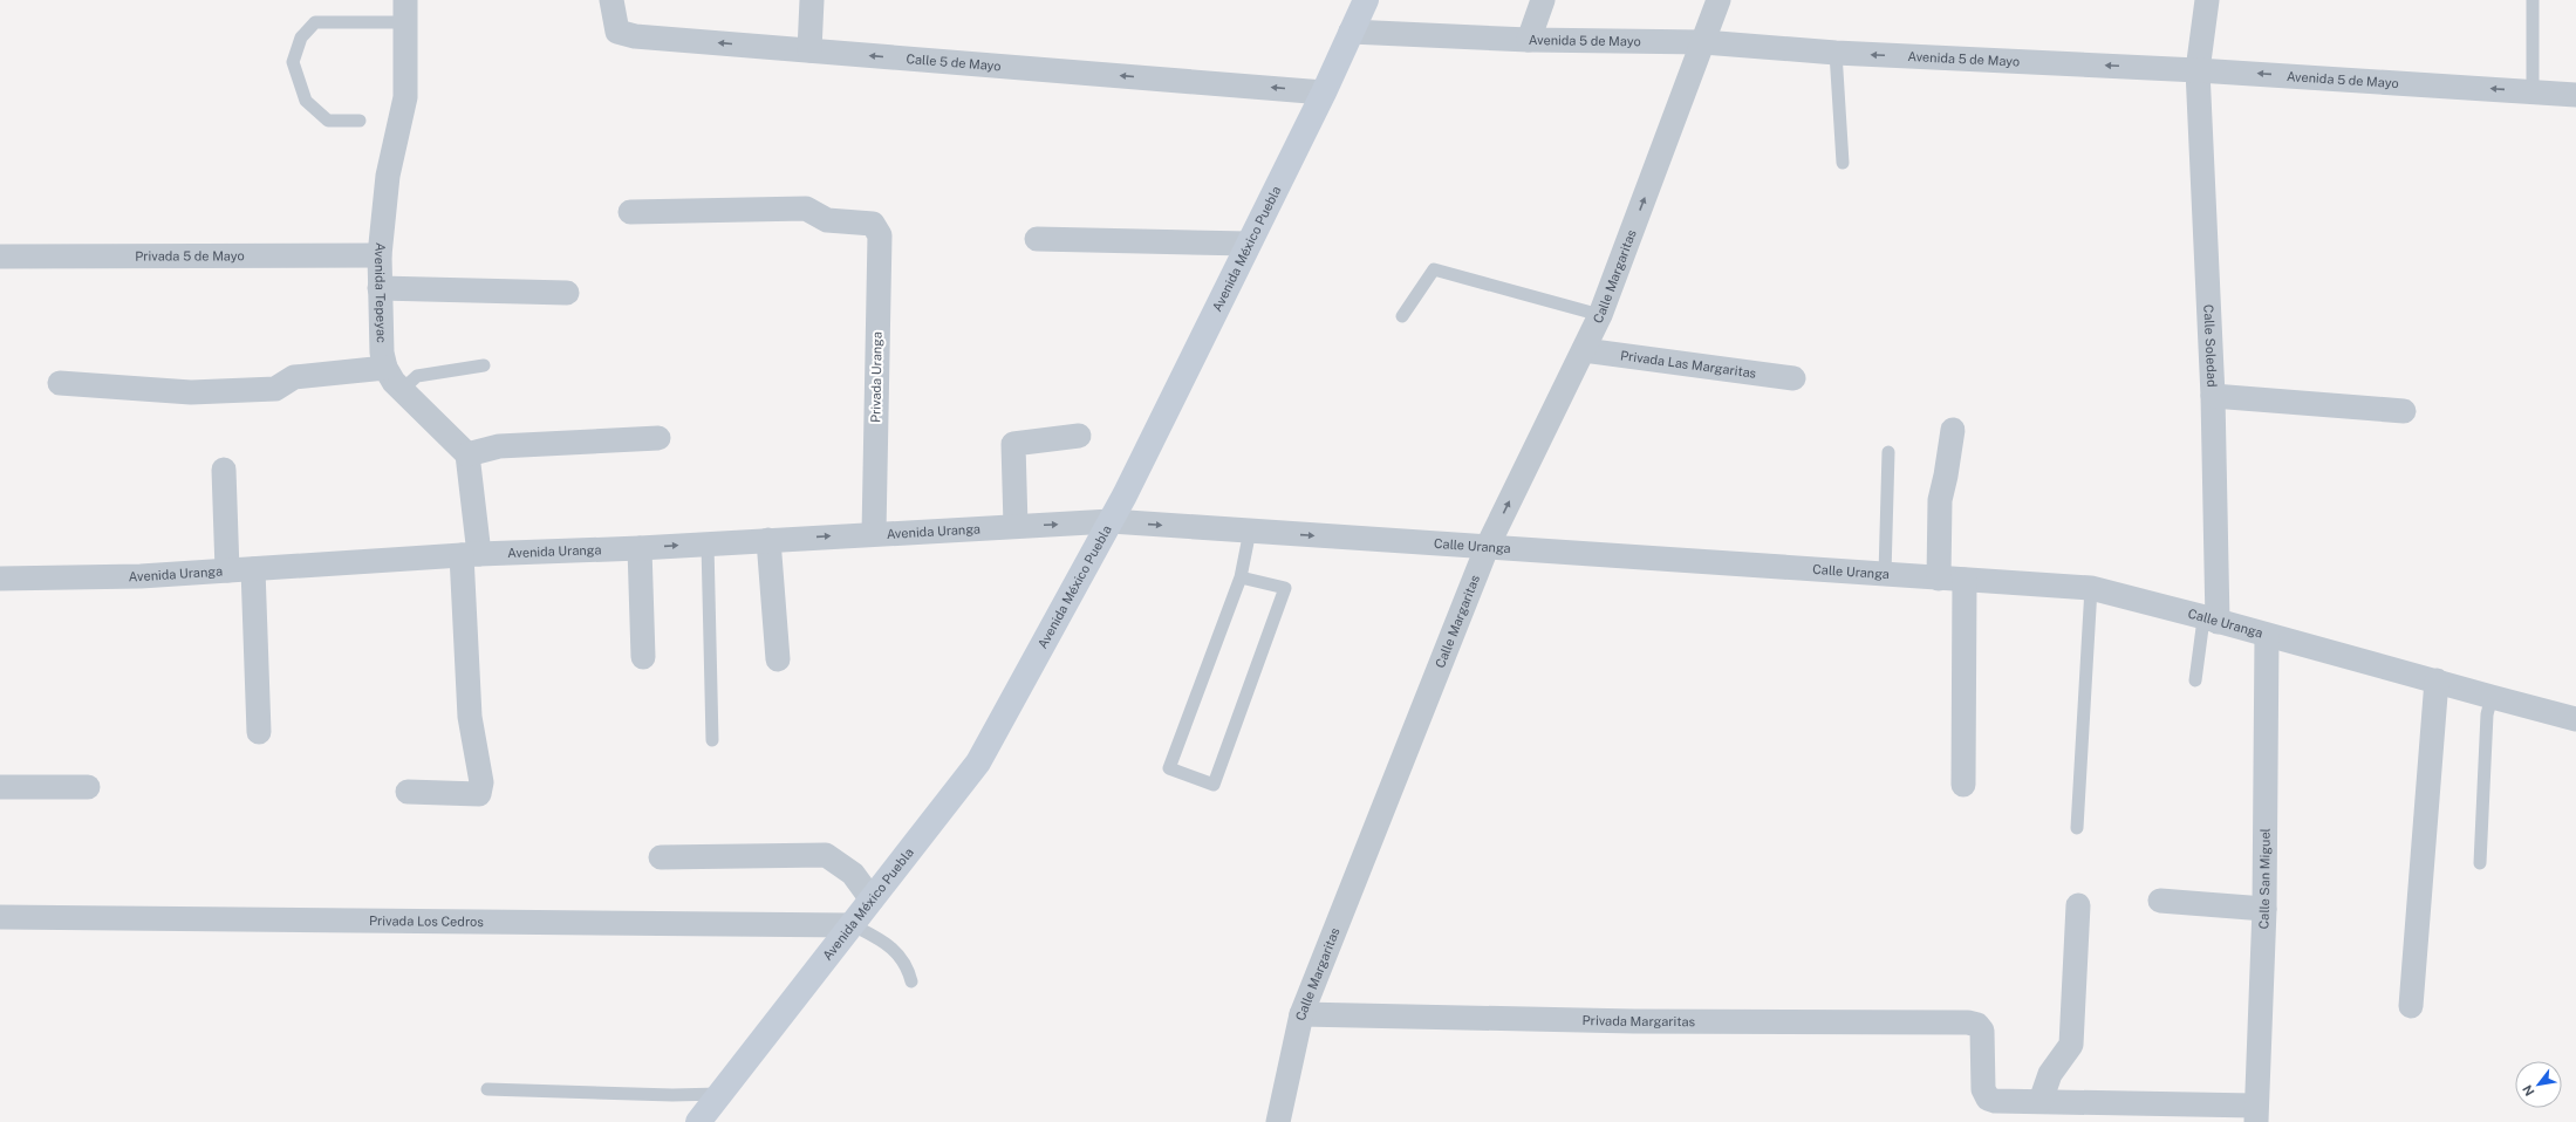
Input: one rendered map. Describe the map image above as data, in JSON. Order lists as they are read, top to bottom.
{
  "streets": {
    "main road": ["Avenida México Puebla"],
    "street": [
      "Avenida 5 de Mayo",
      "Calle 5 de Mayo",
      "Privada 5 de Mayo",
      "Calle Margaritas",
      "Avenida Tepeyac",
      "Calle Soledad",
      "Privada Las Margaritas",
      "Privada Uranga",
      "Avenida Uranga",
      "Calle Uranga",
      "Calle San Miguel",
      "Privada Los Cedros",
      "Privada Margaritas"
    ]
  },
  "crossings": [
    ["Avenida 5 de Mayo", "Avenida México Puebla"],
    ["Avenida 5 de Mayo", "Calle Margaritas"],
    ["Avenida 5 de Mayo", "Calle Soledad"],
    ["Calle 5 de Mayo", "Avenida México Puebla"],
    ["Avenida México Puebla", "Avenida Uranga"],
    ["Avenida México Puebla", "Calle Uranga"],
    ["Avenida México Puebla", "Privada Los Cedros"],
    ["Privada 5 de Mayo", "Avenida Tepeyac"],
    ["Calle Margaritas", "Privada Las Margaritas"],
    ["Calle Margaritas", "Calle Uranga"],
    ["Calle Margaritas", "Privada Margaritas"],
    ["Calle Soledad", "Calle Uranga"],
    ["Privada Uranga", "Avenida Uranga"],
    ["Avenida Uranga", "Calle Uranga"],
    ["Calle Uranga", "Calle San Miguel"]
  ],
  "one_way": ["Avenida 5 de Mayo", "Calle 5 de Mayo", "Calle Margaritas"],
  "north": "bottom left"
}
